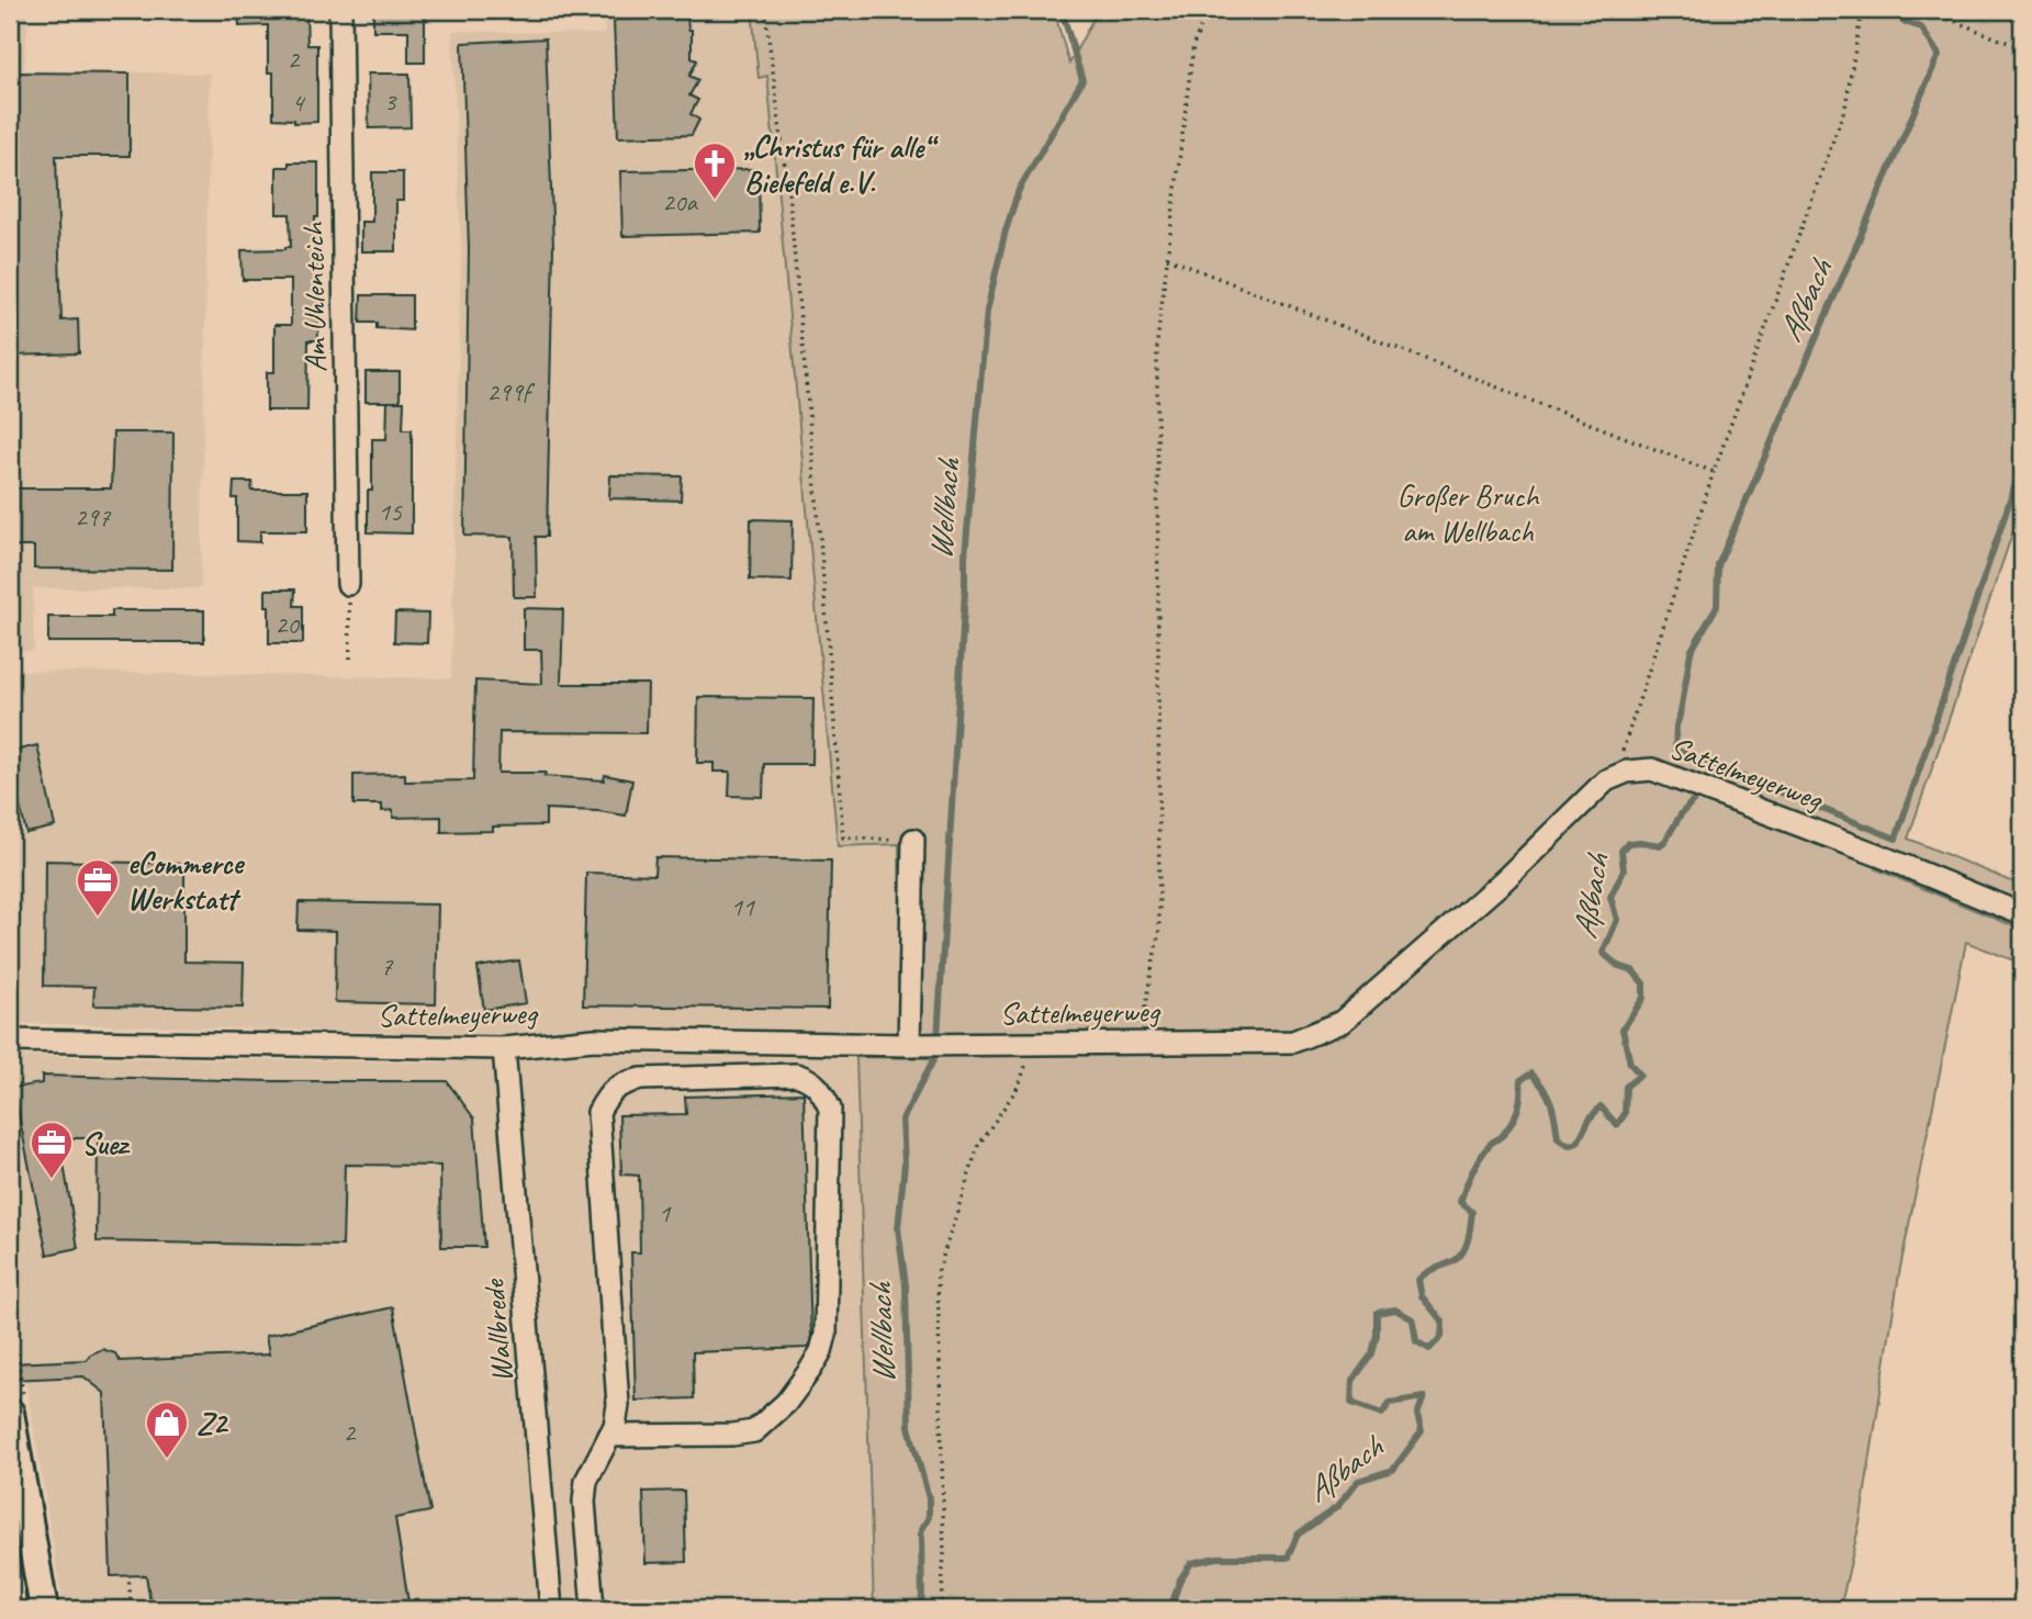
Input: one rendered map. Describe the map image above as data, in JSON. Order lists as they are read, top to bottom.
{
  "streets": {
    "street": ["Am Uhlenteich", "Sattelmeyerweg", "Wallbrede"]
  },
  "crossings": [
    ["Sattelmeyerweg", "Wallbrede"]
  ],
  "water": ["Aßbach", "Wellbach"],
  "parks": ["Großer Bruch am Wellbach"],
  "places": {
    "church": ["„Christus für alle“ Bielefeld e.V."],
    "office": ["eCommerce Werkstatt", "Suez"],
    "shop": ["Z2"]
  },
  "house_numbers": [
    "2",
    "3",
    "4",
    "20a",
    "299f",
    "15",
    "297",
    "20",
    "11",
    "7",
    "1",
    "2"
  ]
}
